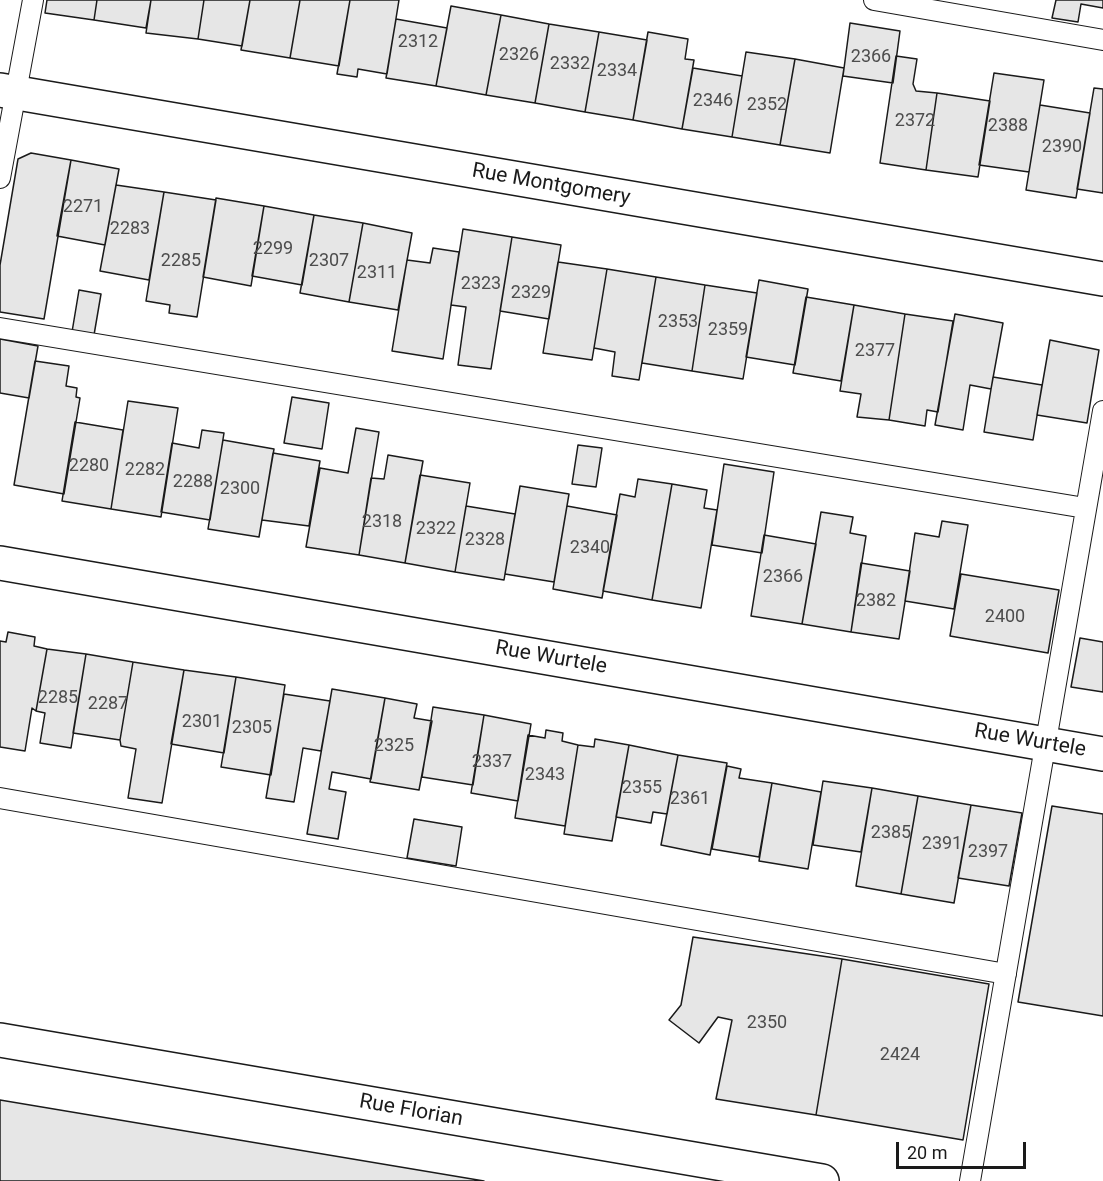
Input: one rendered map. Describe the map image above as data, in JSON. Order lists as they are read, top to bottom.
{
  "streets": {
    "street": ["Rue Montgomery", "Rue Wurtele", "Rue Florian"]
  },
  "house_numbers": [
    "2312",
    "2326",
    "2366",
    "2332",
    "2334",
    "2346",
    "2352",
    "2372",
    "2388",
    "2390",
    "2271",
    "2283",
    "2299",
    "2285",
    "2307",
    "2311",
    "2323",
    "2329",
    "2353",
    "2359",
    "2377",
    "2280",
    "2282",
    "2288",
    "2300",
    "2318",
    "2322",
    "2328",
    "2340",
    "2366",
    "2382",
    "2400",
    "2285",
    "2287",
    "2301",
    "2305",
    "2325",
    "2337",
    "2343",
    "2355",
    "2361",
    "2385",
    "2391",
    "2397",
    "2350",
    "2424"
  ],
  "scale_bar": "20 m"
}
